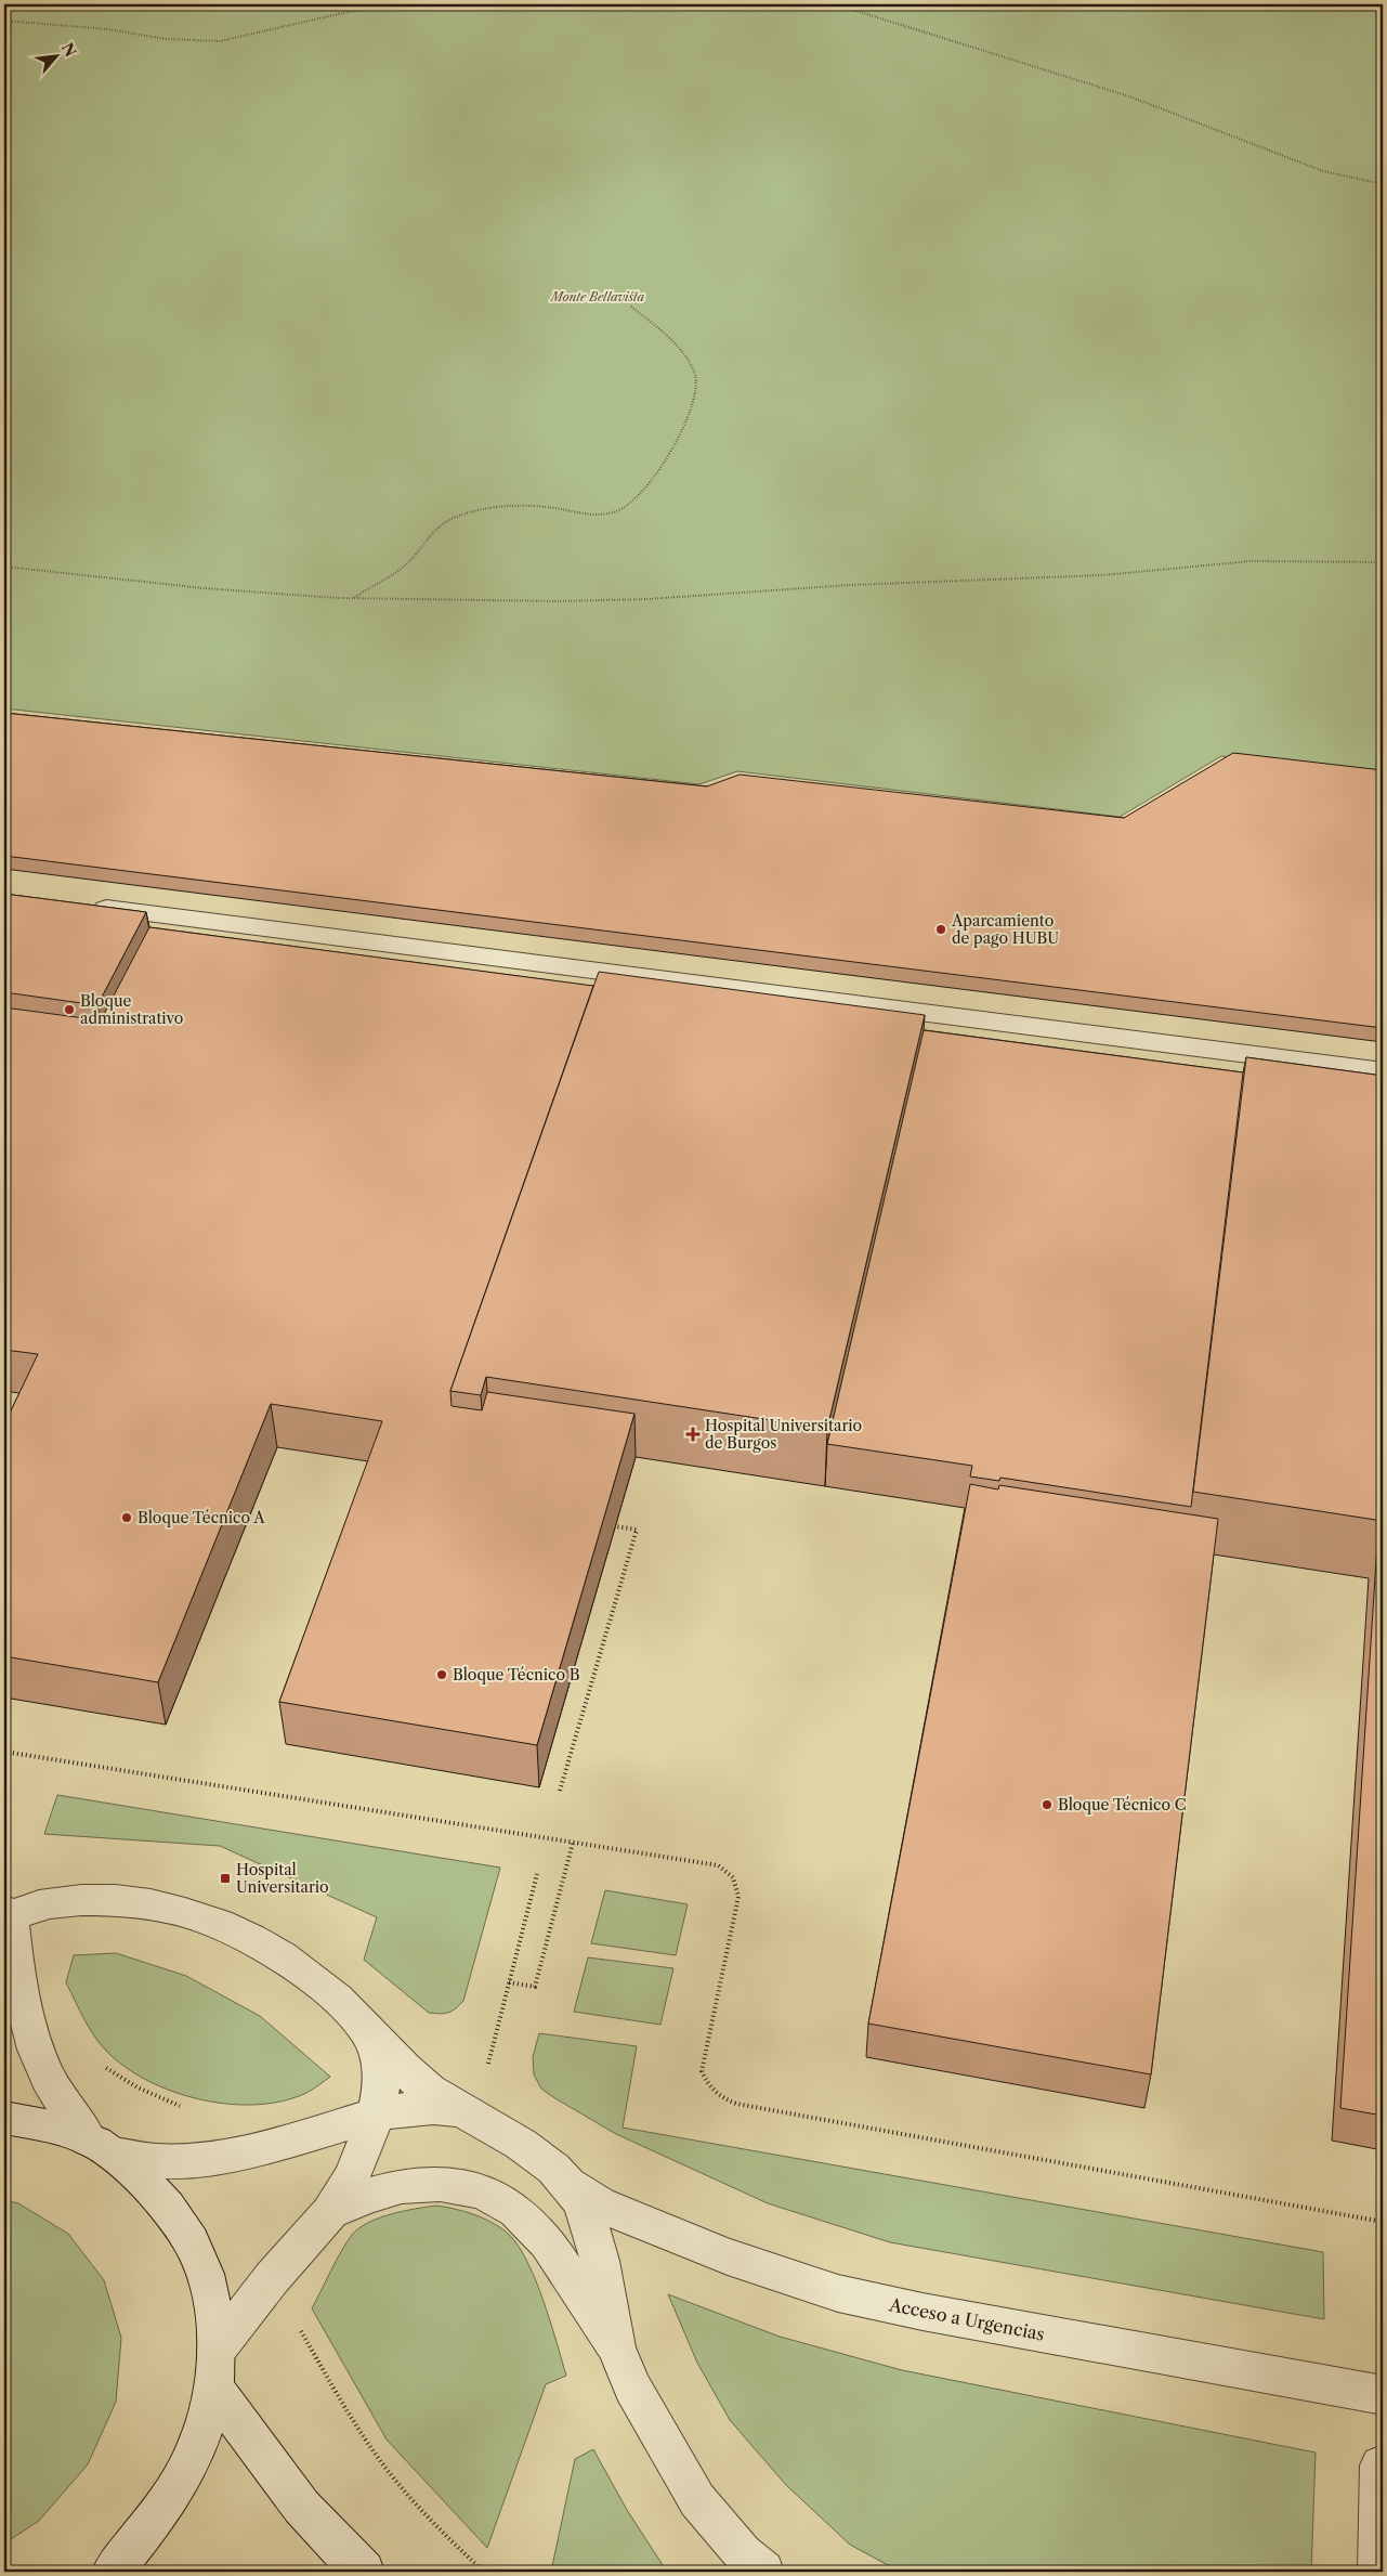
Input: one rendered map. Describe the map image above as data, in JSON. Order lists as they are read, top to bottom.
{
  "streets": {
    "main road": ["Acceso a Urgencias"]
  },
  "parks": ["Monte Bellavista"],
  "places": {
    "other": [
      "Aparcamiento de pago HUBU",
      "Bloque administrativo",
      "Bloque Técnico A",
      "Bloque Técnico B",
      "Bloque Técnico C"
    ],
    "health": ["Hospital Universitario de Burgos"],
    "transit": ["Hospital Universitario"]
  },
  "north": "top right"
}
